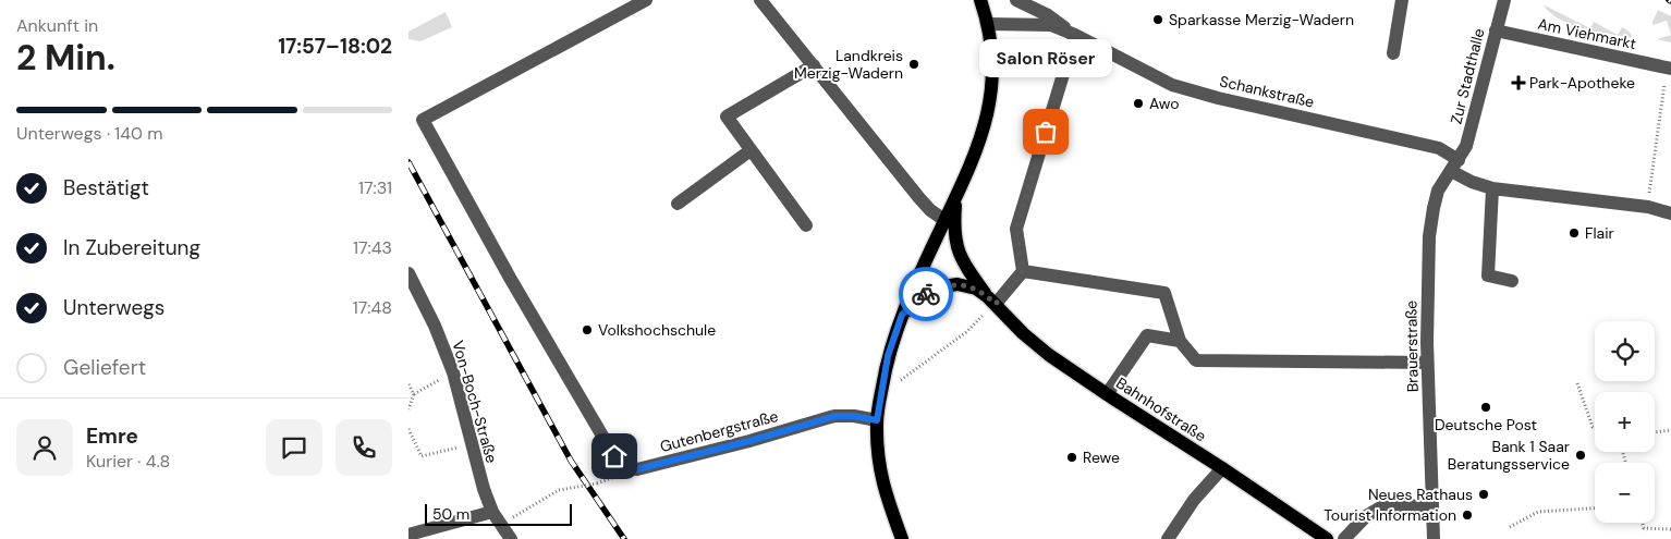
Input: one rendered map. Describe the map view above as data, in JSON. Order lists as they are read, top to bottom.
{
  "streets": {
    "main road": ["Bahnhofstraße"],
    "street": [
      "Am Viehmarkt",
      "Zur Stadthalle",
      "Schankstraße",
      "Brauerstraße",
      "Von-Boch-Straße",
      "Gutenbergstraße"
    ]
  },
  "crossings": [
    ["Am Viehmarkt", "Zur Stadthalle"],
    ["Zur Stadthalle", "Schankstraße"],
    ["Zur Stadthalle", "Brauerstraße"],
    ["Schankstraße", "Brauerstraße"]
  ],
  "places": {
    "other": [
      "Sparkasse Merzig-Wadern",
      "Landkreis Merzig-Wadern",
      "Awo",
      "Salon Röser",
      "Flair",
      "Volkshochschule",
      "Deutsche Post",
      "Bank 1 Saar Beratungsservice",
      "Rewe",
      "Neues Rathaus",
      "Tourist Information"
    ],
    "health": ["Park-Apotheke"]
  },
  "scale_bar": "50 m",
  "page": {
    "heading": ["2 Min.", "Ankunft in", "17:57–18:02"],
    "panel": ["Emre", "Kurier · 4.8"],
    "bubble": "Salon Röser",
    "bar": "Unterwegs · 140 m",
    "list": [
      ["Bestätigt", "17:31"],
      ["In Zubereitung", "17:43"],
      ["Unterwegs", "17:48"],
      "Geliefert"
    ],
    "map_buttons": ["+", "−"],
    "scale": "50 m"
  }
}
